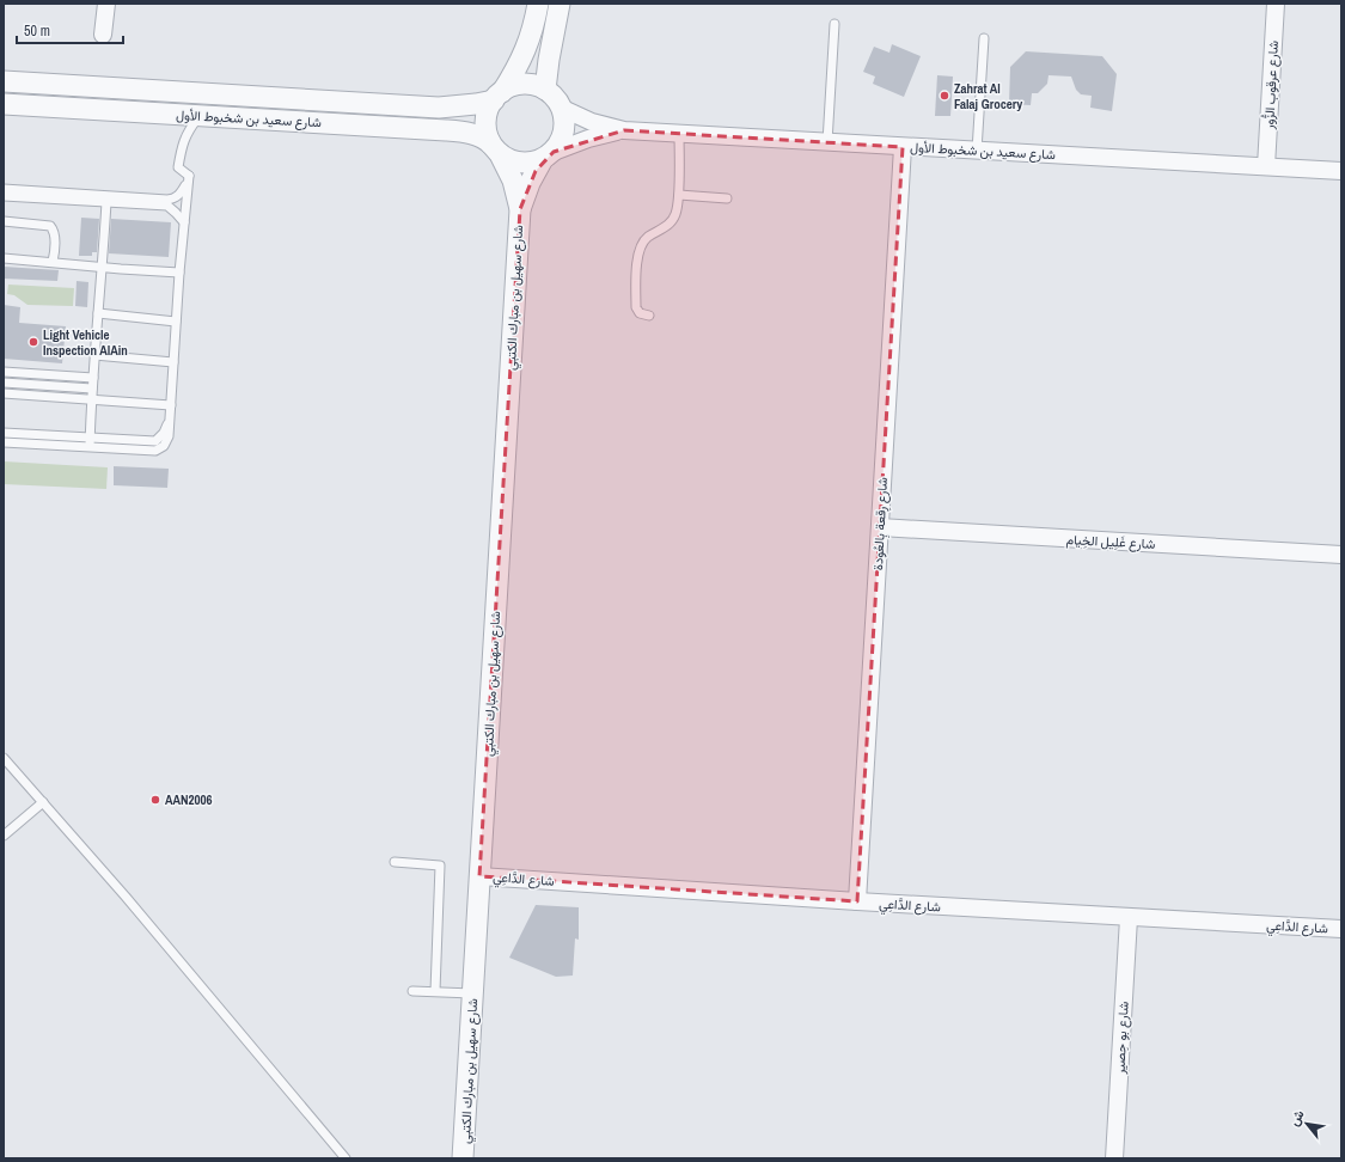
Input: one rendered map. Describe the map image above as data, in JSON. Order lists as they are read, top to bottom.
{
  "streets": {
    "street": [
      "شارع عرقوب الزُّور",
      "شارع سعيد بن شخبوط الأول",
      "شارع سهيل بن مبارك الكتبي",
      "شارع رِقعة بِالعُودة",
      "شارع غَلِيل الخِيام",
      "شارع الدَّاعِي",
      "شارع بو حِصير"
    ]
  },
  "crossings": [
    ["شارع عرقوب الزُّور", "شارع سعيد بن شخبوط الأول"],
    ["شارع سعيد بن شخبوط الأول", "شارع سهيل بن مبارك الكتبي"],
    ["شارع سعيد بن شخبوط الأول", "شارع رِقعة بِالعُودة"],
    ["شارع سهيل بن مبارك الكتبي", "شارع الدَّاعِي"],
    ["شارع رِقعة بِالعُودة", "شارع غَلِيل الخِيام"],
    ["شارع رِقعة بِالعُودة", "شارع الدَّاعِي"],
    ["شارع الدَّاعِي", "شارع بو حِصير"]
  ],
  "places": ["Zahrat Al Falaj Grocery", "Light Vehicle Inspection AlAin", "AAN2006"],
  "scale_bar": "50 m",
  "north": "top left"
}
